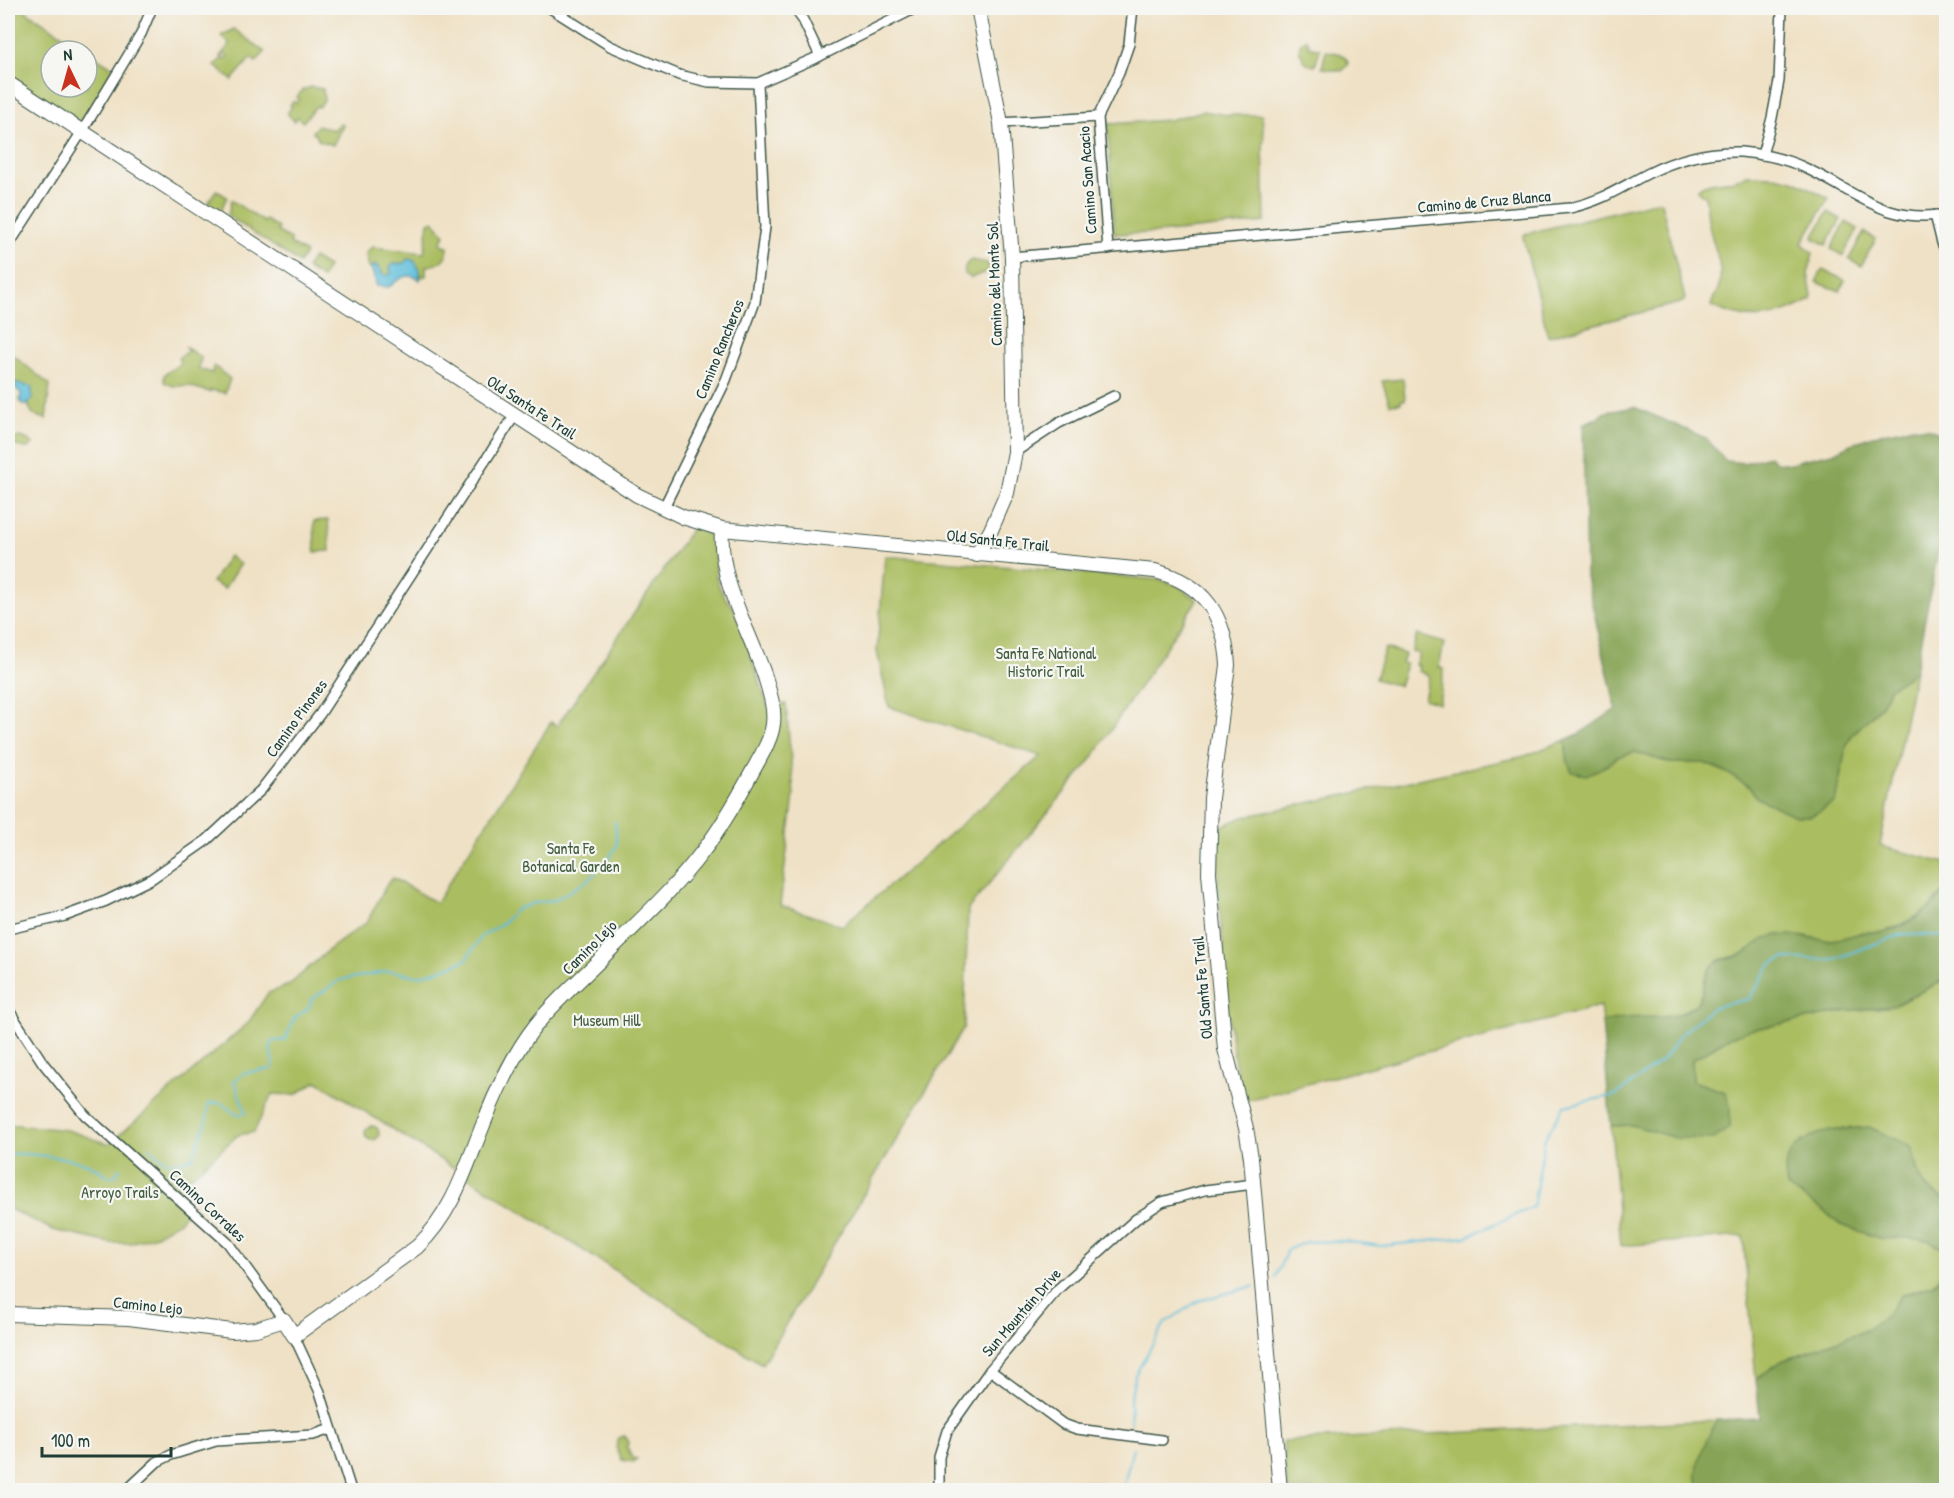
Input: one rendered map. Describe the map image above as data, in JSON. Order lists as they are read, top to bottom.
{
  "streets": {
    "street": [
      "Camino San Acacio",
      "Camino de Cruz Blanca",
      "Camino del Monte Sol",
      "Camino Rancheros",
      "Old Santa Fe Trail",
      "Camino Pinones",
      "Camino Lejo",
      "Camino Corrales",
      "Sun Mountain Drive"
    ]
  },
  "crossings": [
    ["Camino San Acacio", "Camino de Cruz Blanca"],
    ["Camino de Cruz Blanca", "Camino del Monte Sol"],
    ["Camino del Monte Sol", "Old Santa Fe Trail"],
    ["Camino Rancheros", "Old Santa Fe Trail"],
    ["Old Santa Fe Trail", "Camino Pinones"],
    ["Old Santa Fe Trail", "Camino Lejo"],
    ["Old Santa Fe Trail", "Sun Mountain Drive"],
    ["Camino Lejo", "Camino Corrales"]
  ],
  "parks": [
    "Santa Fe National Historic Trail",
    "Santa Fe Botanical Garden",
    "Museum Hill",
    "Arroyo Trails"
  ],
  "scale_bar": "100 m",
  "north": "top"
}
